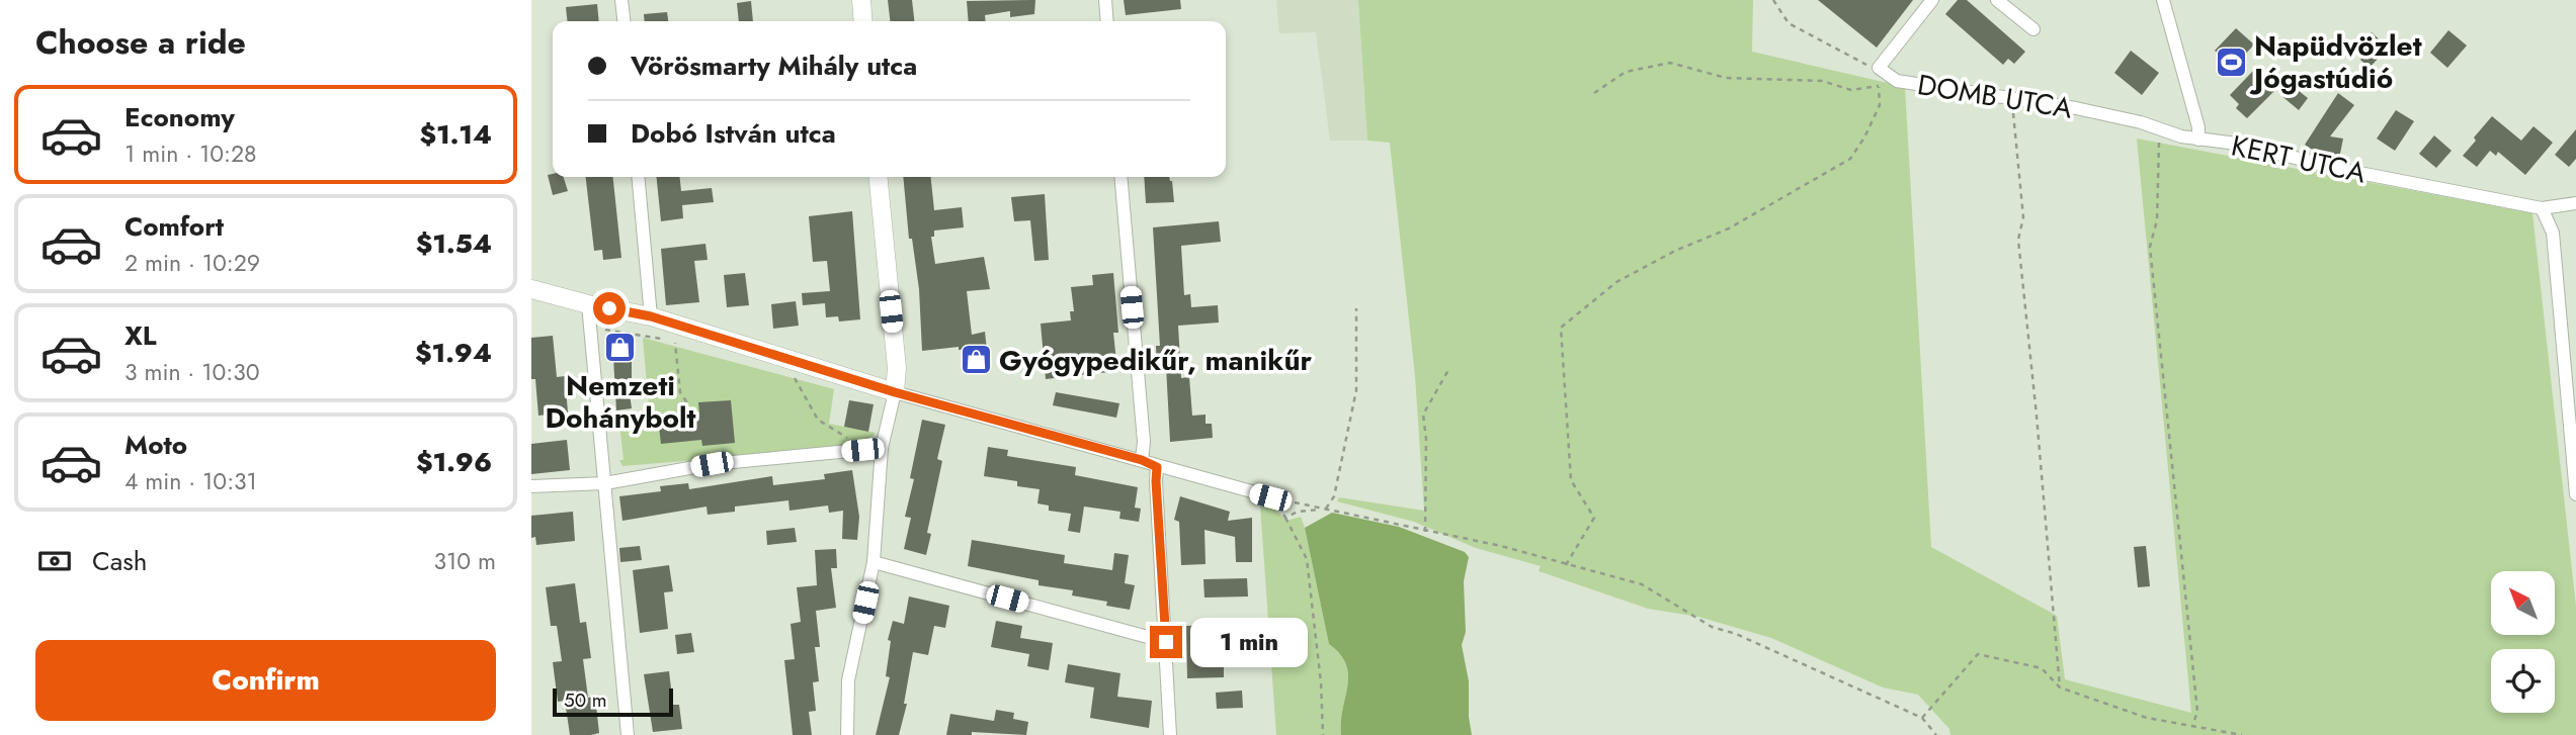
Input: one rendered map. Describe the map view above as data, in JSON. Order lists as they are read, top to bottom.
{
  "streets": {
    "street": ["DOMB UTCA", "KERT UTCA"]
  },
  "crossings": [
    ["DOMB UTCA", "KERT UTCA"]
  ],
  "places": {
    "sports": ["Napüdvözlet Jógastúdió"],
    "shop": ["Nemzeti Dohánybolt", "Gyógypedikűr, manikűr"]
  },
  "scale_bar": "50 m",
  "north": "top left",
  "page": {
    "heading": "Choose a ride",
    "banner": ["Vörösmarty Mihály utca", "Dobó István utca"],
    "list": [
      {
        "name": "Economy",
        "note": "1 min · 10:28",
        "value": "$1.14"
      },
      {
        "name": "Comfort",
        "note": "2 min · 10:29",
        "value": "$1.54"
      },
      {
        "name": "XL",
        "note": "3 min · 10:30",
        "value": "$1.94"
      },
      {
        "name": "Moto",
        "note": "4 min · 10:31",
        "value": "$1.96"
      }
    ],
    "pay": ["Cash", "310 m"],
    "bubble": "1 min",
    "buttons": "Confirm",
    "scale": "50 m"
  }
}
